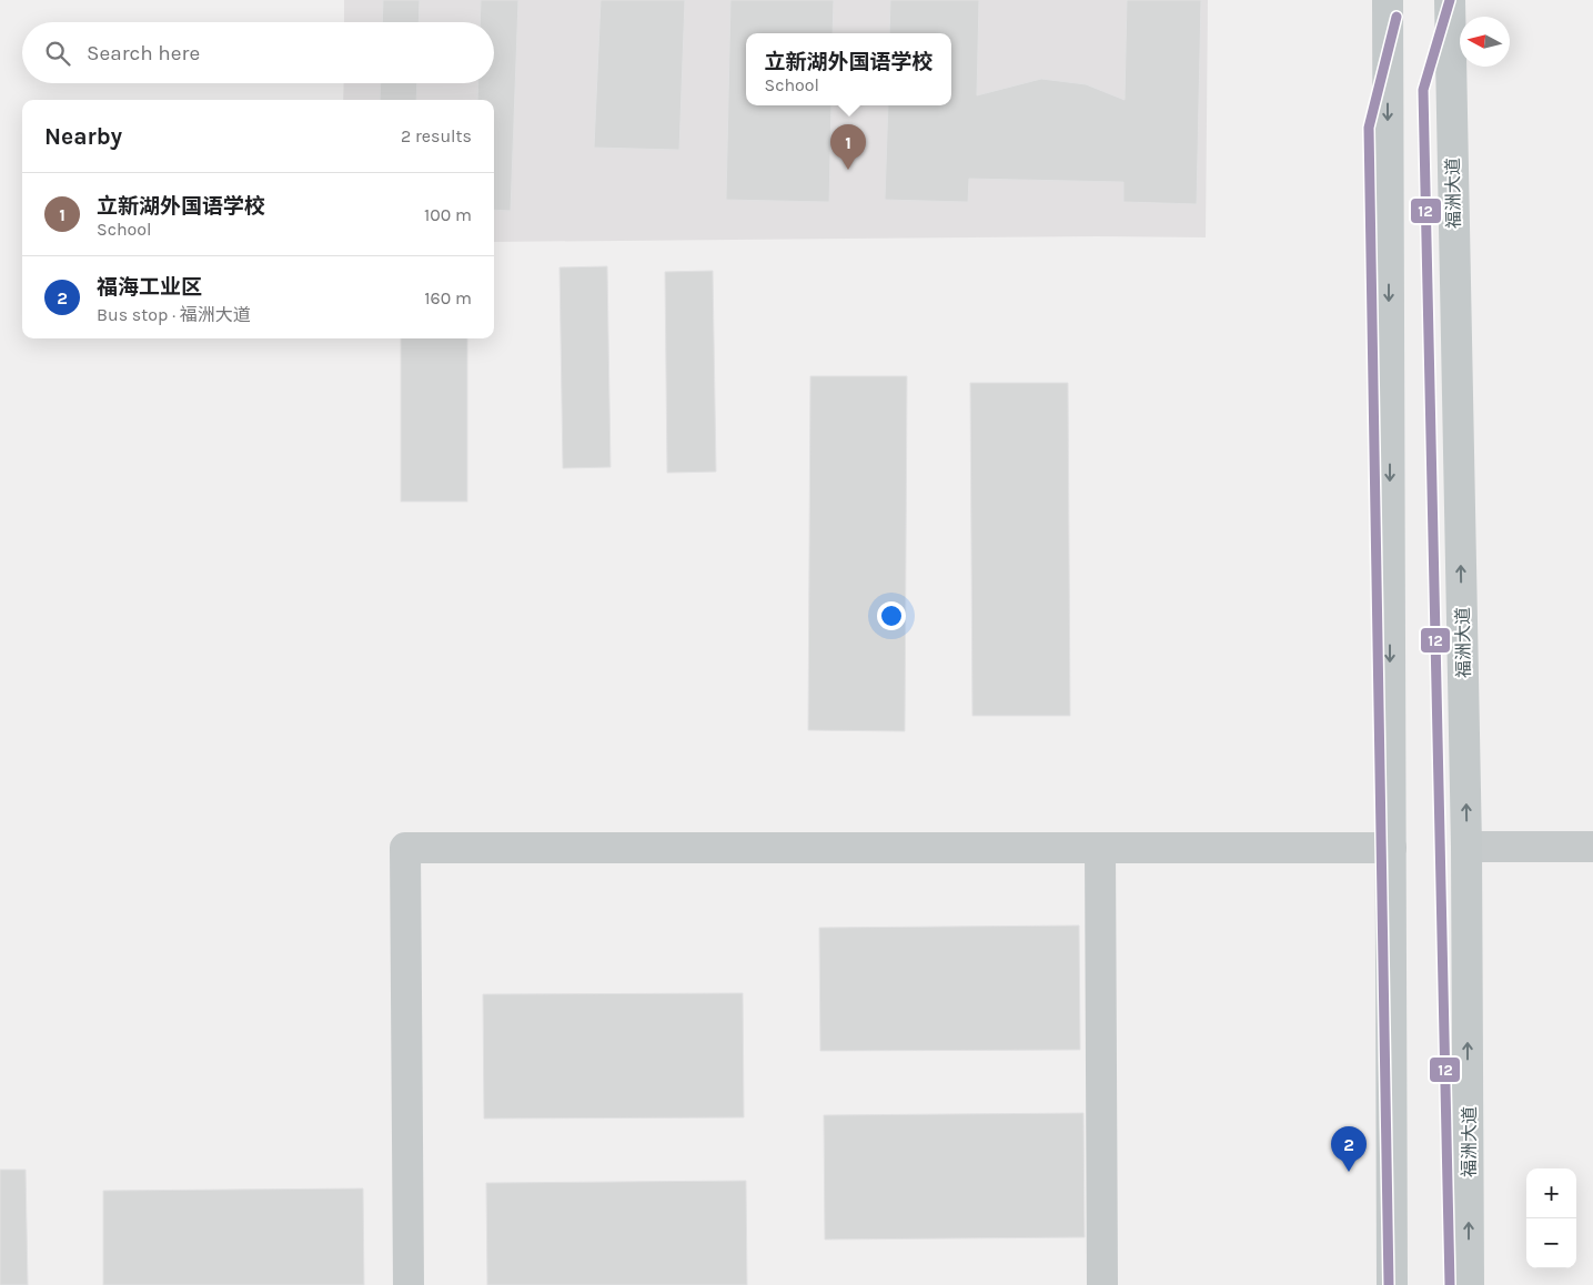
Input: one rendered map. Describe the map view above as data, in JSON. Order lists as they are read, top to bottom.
{
  "streets": {
    "main road": ["福洲大道"]
  },
  "lines": ["transit line 12"],
  "north": "left",
  "page": {
    "search": "Search here",
    "popup": ["立新湖外国语学校", "School"],
    "heading": ["Nearby", "2 results"],
    "pins": ["1", "2"],
    "list": [
      {
        "mark": "1",
        "name": "立新湖外国语学校",
        "note": "School",
        "value": "100 m"
      },
      {
        "mark": "2",
        "name": "福海工业区",
        "note": "Bus stop · 福洲大道",
        "value": "160 m"
      }
    ],
    "map_buttons": ["+", "−"]
  }
}
